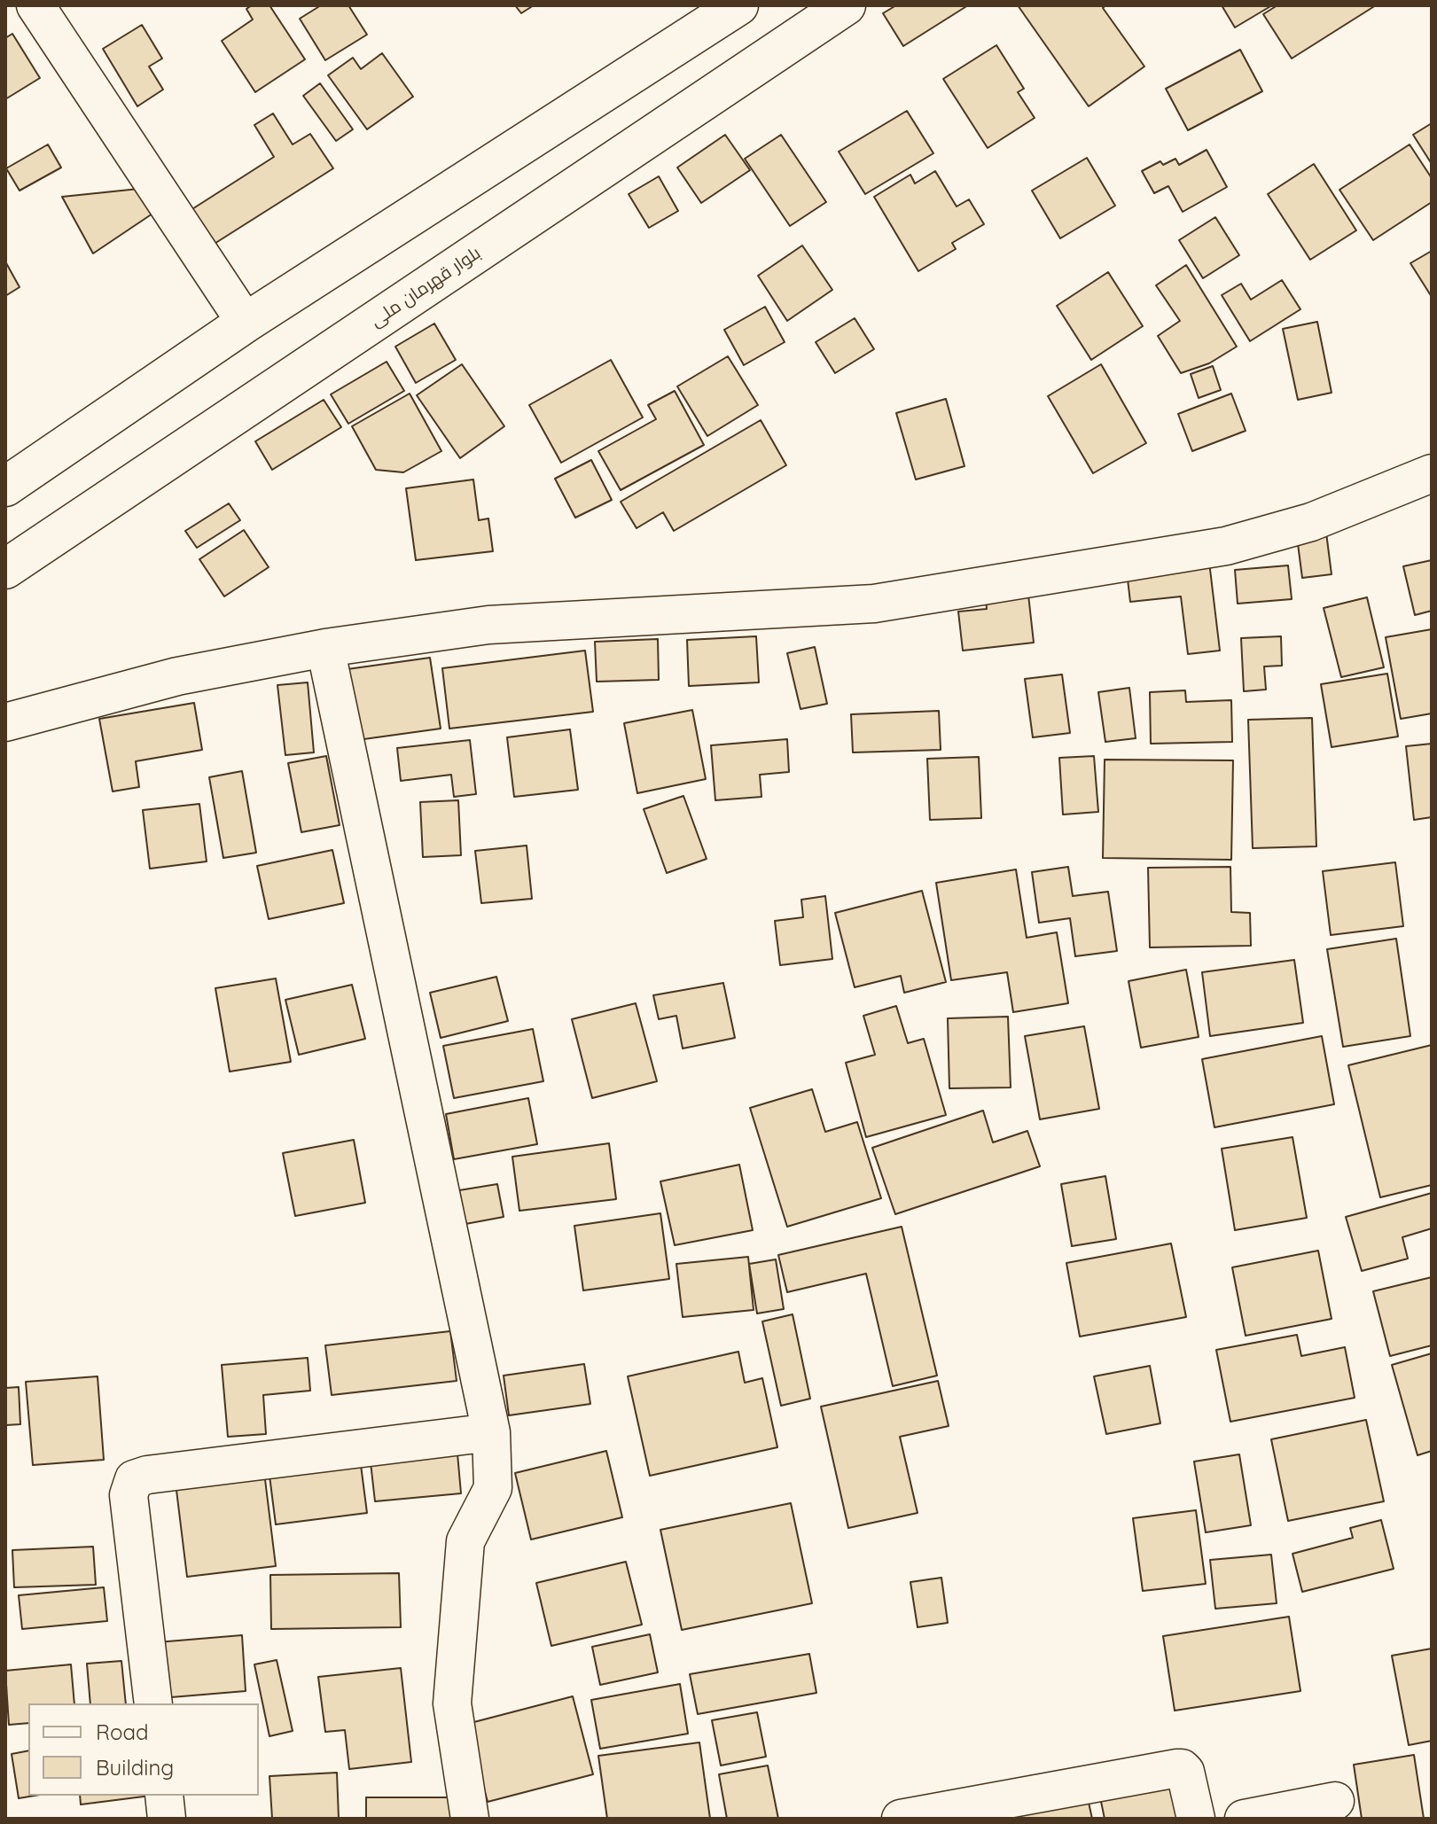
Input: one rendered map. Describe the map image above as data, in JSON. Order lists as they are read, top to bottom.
{
  "streets": {
    "highway": ["بلوار قهرمان ملی"]
  },
  "legend": ["Road", "Building"]
}
